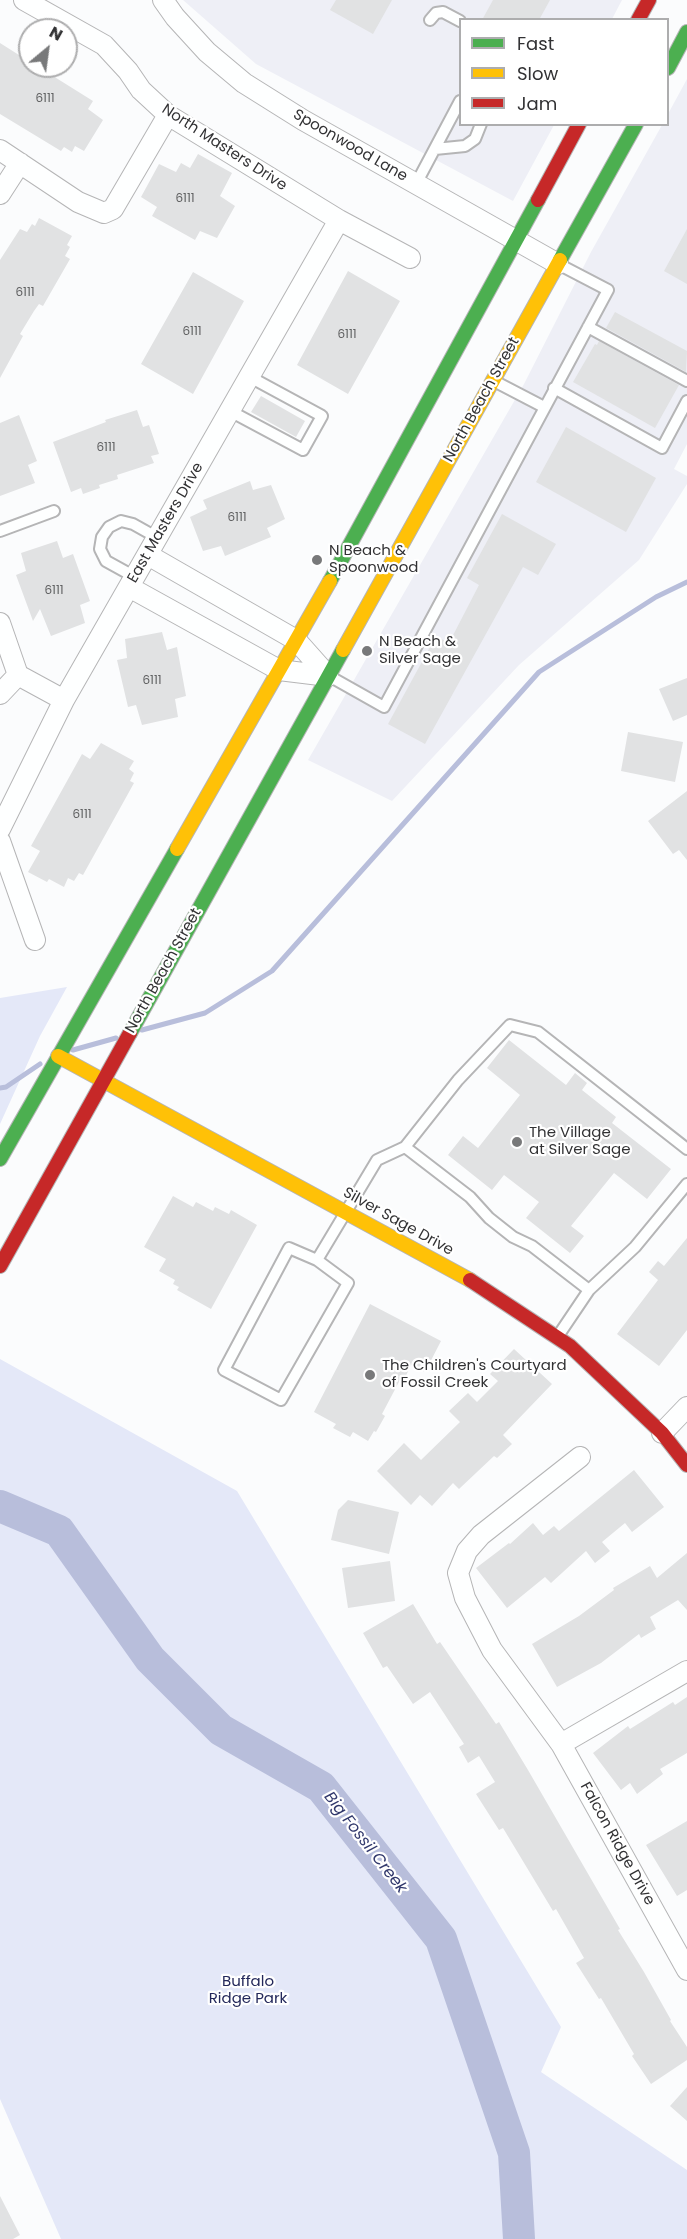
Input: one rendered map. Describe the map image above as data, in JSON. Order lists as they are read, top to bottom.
{
  "streets": {
    "main road": ["North Beach Street", "Silver Sage Drive"],
    "street": [
      "Spoonwood Lane",
      "North Masters Drive",
      "East Masters Drive",
      "Falcon Ridge Drive"
    ]
  },
  "crossings": [
    ["Spoonwood Lane", "North Beach Street"],
    ["North Masters Drive", "East Masters Drive"],
    ["North Beach Street", "Silver Sage Drive"]
  ],
  "water": ["Big Fossil Creek"],
  "parks": ["Buffalo Ridge Park"],
  "places": [
    "N Beach & Spoonwood",
    "N Beach & Silver Sage",
    "The Village at Silver Sage",
    "The Children's Courtyard of Fossil Creek"
  ],
  "house_numbers": [
    "6111",
    "6111",
    "6111",
    "6111",
    "6111",
    "6111",
    "6111",
    "6111",
    "6111",
    "6111"
  ],
  "legend": ["Fast", "Slow", "Jam"],
  "north": "top right"
}
